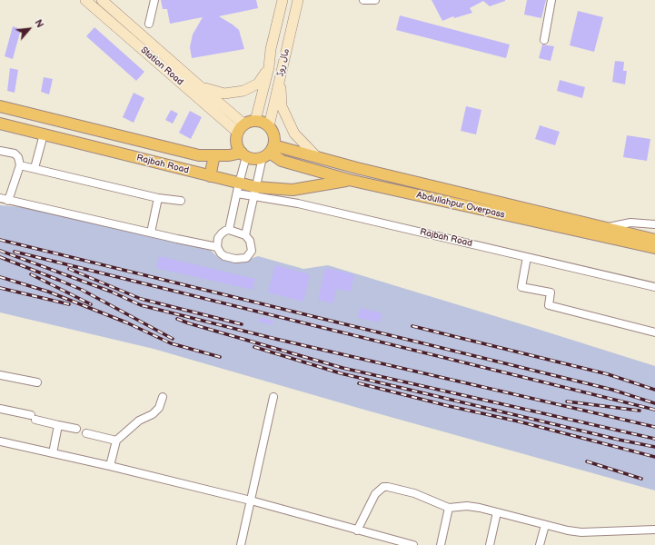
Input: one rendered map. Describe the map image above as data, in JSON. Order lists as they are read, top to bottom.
{
  "streets": {
    "main road": [
      "مال روڈ",
      "Station Road",
      "Rajbah Road",
      "Abdullahpur Overpass"
    ]
  },
  "crossings": [
    ["مال روڈ", "Station Road"],
    ["مال روڈ", "Rajbah Road"],
    ["مال روڈ", "Abdullahpur Overpass"],
    ["Station Road", "Rajbah Road"],
    ["Station Road", "Abdullahpur Overpass"],
    ["Rajbah Road", "Abdullahpur Overpass"]
  ],
  "north": "top right"
}
